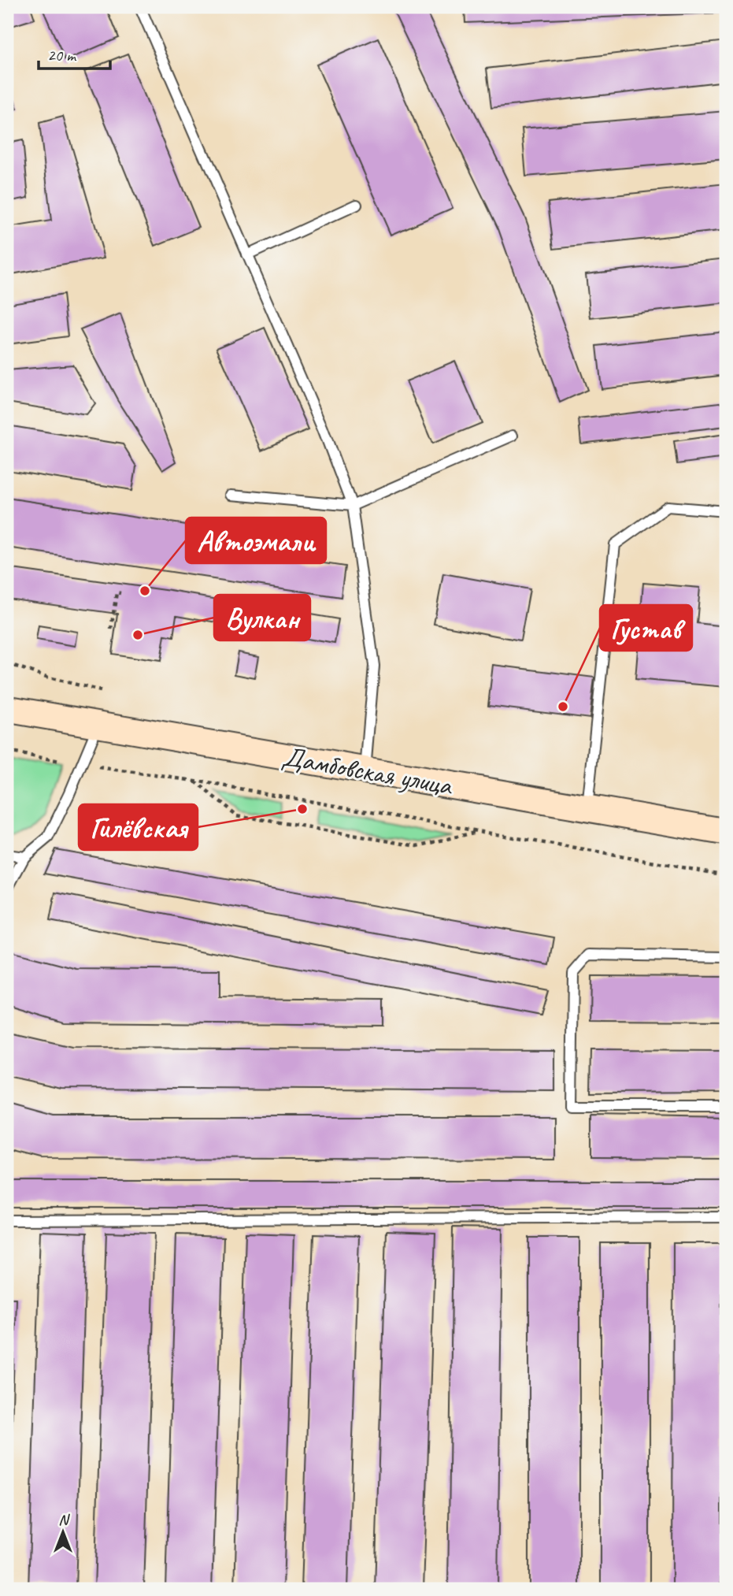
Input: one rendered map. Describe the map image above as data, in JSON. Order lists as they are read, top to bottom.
{
  "streets": {
    "main road": ["Дамбовская улица"]
  },
  "places": [
    "Автоэмали",
    "Вулкан",
    "Густав",
    "Гилёвская"
  ],
  "scale_bar": "20 m",
  "north": "top"
}
